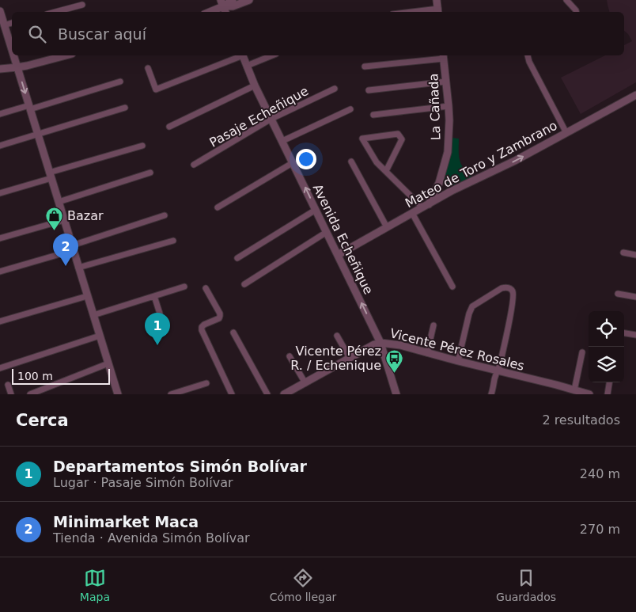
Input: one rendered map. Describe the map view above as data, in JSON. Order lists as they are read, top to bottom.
{
  "streets": {
    "street": [
      "La Cañada",
      "Pasaje Echeñique",
      "Mateo de Toro y Zambrano",
      "Avenida Echeñique",
      "Vicente Pérez Rosales"
    ]
  },
  "crossings": [
    ["La Cañada", "Mateo de Toro y Zambrano"],
    ["Pasaje Echeñique", "Avenida Echeñique"],
    ["Mateo de Toro y Zambrano", "Avenida Echeñique"],
    ["Avenida Echeñique", "Vicente Pérez Rosales"]
  ],
  "one_way": ["Mateo de Toro y Zambrano"],
  "places": {
    "shop": ["Bazar"],
    "bus stop": ["Vicente Pérez R. / Echenique"]
  },
  "scale_bar": "100 m",
  "page": {
    "search": "Buscar aquí",
    "pins": ["2", "1"],
    "scale": "100 m",
    "heading": ["Cerca", "2 resultados"],
    "list": [
      {
        "mark": "1",
        "name": "Departamentos Simón Bolívar",
        "note": "Lugar · Pasaje Simón Bolívar",
        "value": "240 m"
      },
      {
        "mark": "2",
        "name": "Minimarket Maca",
        "note": "Tienda · Avenida Simón Bolívar",
        "value": "270 m"
      }
    ],
    "nav": ["Mapa", "Cómo llegar", "Guardados"]
  }
}
